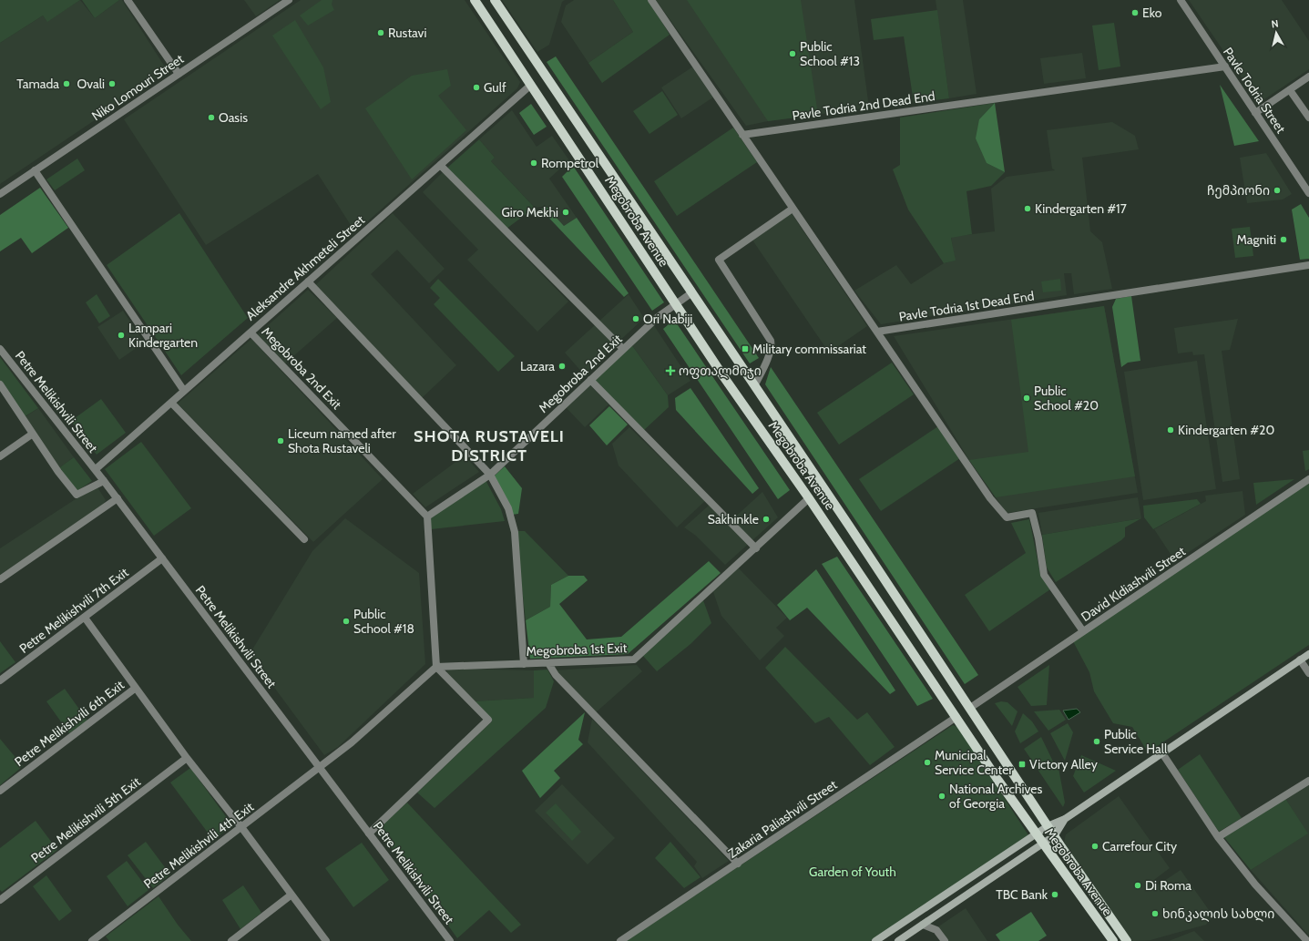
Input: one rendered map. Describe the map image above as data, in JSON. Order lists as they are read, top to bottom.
{
  "streets": {
    "main road": ["Megobroba Avenue"],
    "street": [
      "Niko Lomouri Street",
      "Pavle Todria Street",
      "Pavle Todria 2nd Dead End",
      "Aleksandre Akhmeteli Street",
      "Pavle Todria 1st Dead End",
      "Megobroba 2nd Exit",
      "Petre Melikishvili Street",
      "David Kldiashvili Street",
      "Petre Melikishvili 7th Exit",
      "Megobroba 1st Exit",
      "Petre Melikishvili 6th Exit",
      "Zakaria Paliashvili Street",
      "Petre Melikishvili 5th Exit",
      "Petre Melikishvili 4th Exit"
    ]
  },
  "crossings": [
    ["Pavle Todria Street", "Pavle Todria 2nd Dead End"],
    ["Megobroba Avenue", "Aleksandre Akhmeteli Street"],
    ["Megobroba Avenue", "Megobroba 2nd Exit"],
    ["Megobroba Avenue", "David Kldiashvili Street"],
    ["Megobroba Avenue", "Megobroba 1st Exit"],
    ["Megobroba Avenue", "Zakaria Paliashvili Street"],
    ["Aleksandre Akhmeteli Street", "Megobroba 2nd Exit"],
    ["Aleksandre Akhmeteli Street", "Petre Melikishvili Street"],
    ["Petre Melikishvili Street", "Petre Melikishvili 7th Exit"],
    ["Petre Melikishvili Street", "Petre Melikishvili 4th Exit"]
  ],
  "districts": ["SHOTA RUSTAVELI DISTRICT"],
  "parks": ["Garden of Youth"],
  "places": {
    "other": [
      "Eko",
      "Rustavi",
      "Public School #13",
      "Tamada",
      "Ovali",
      "Gulf",
      "Oasis",
      "Rompetrol",
      "ჩემპიონი",
      "Kindergarten #17",
      "Giro Mekhi",
      "Magniti",
      "Ori Nabiji",
      "Lampari Kindergarten",
      "Lazara",
      "Public School #20",
      "Kindergarten #20",
      "Liceum named after Shota Rustaveli",
      "Sakhinkle",
      "Public School #18",
      "Public Service Hall",
      "Municipal Service Center",
      "National Archives of Georgia",
      "Carrefour City",
      "Di Roma",
      "TBC Bank",
      "ხინკალის სახლი"
    ],
    "transit": ["Military commissariat", "Victory Alley"],
    "health": ["ოფთალმიჯი"]
  },
  "north": "top"
}
